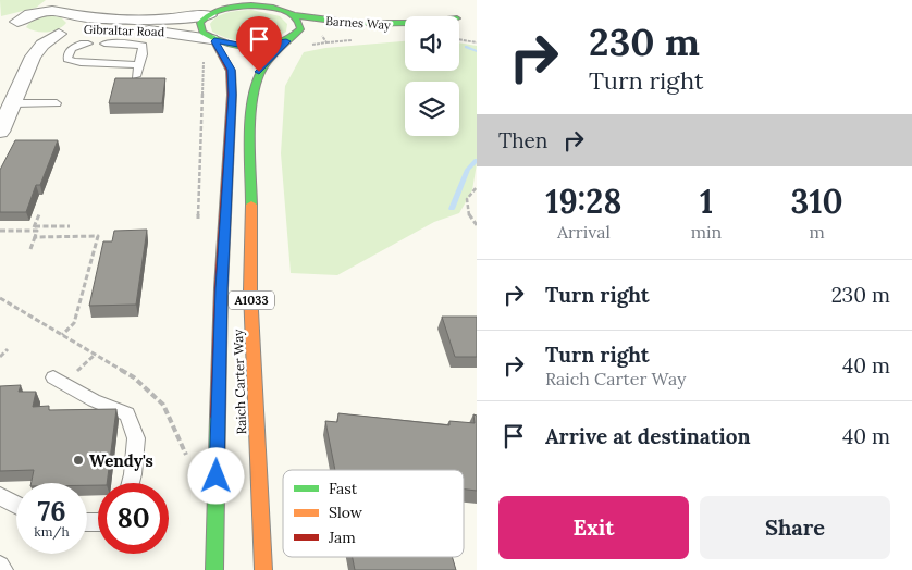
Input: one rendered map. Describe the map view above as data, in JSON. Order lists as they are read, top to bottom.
{
  "streets": {
    "main road": ["Barnes Way", "A1033", "Raich Carter Way"],
    "street": ["Gibraltar Road"]
  },
  "crossings": [
    ["Barnes Way", "Gibraltar Road"],
    ["Barnes Way", "A1033"],
    ["Barnes Way", "Raich Carter Way"],
    ["Gibraltar Road", "A1033"],
    ["Gibraltar Road", "Raich Carter Way"],
    ["A1033", "Raich Carter Way"]
  ],
  "places": ["Wendy's"],
  "legend": ["Fast", "Slow", "Jam"],
  "page": {
    "turn": ["230 m", "Turn right"],
    "then": "Then",
    "eta": [
      "19:28",
      "Arrival",
      "1",
      "min",
      "310",
      "m"
    ],
    "list": [
      {
        "name": "Turn right",
        "value": "230 m"
      },
      {
        "name": "Turn right",
        "note": "Raich Carter Way",
        "value": "40 m"
      },
      {
        "name": "Arrive at destination",
        "value": "40 m"
      }
    ],
    "speed": "76 km/h",
    "limit": "80",
    "buttons": ["Exit", "Share"]
  }
}
